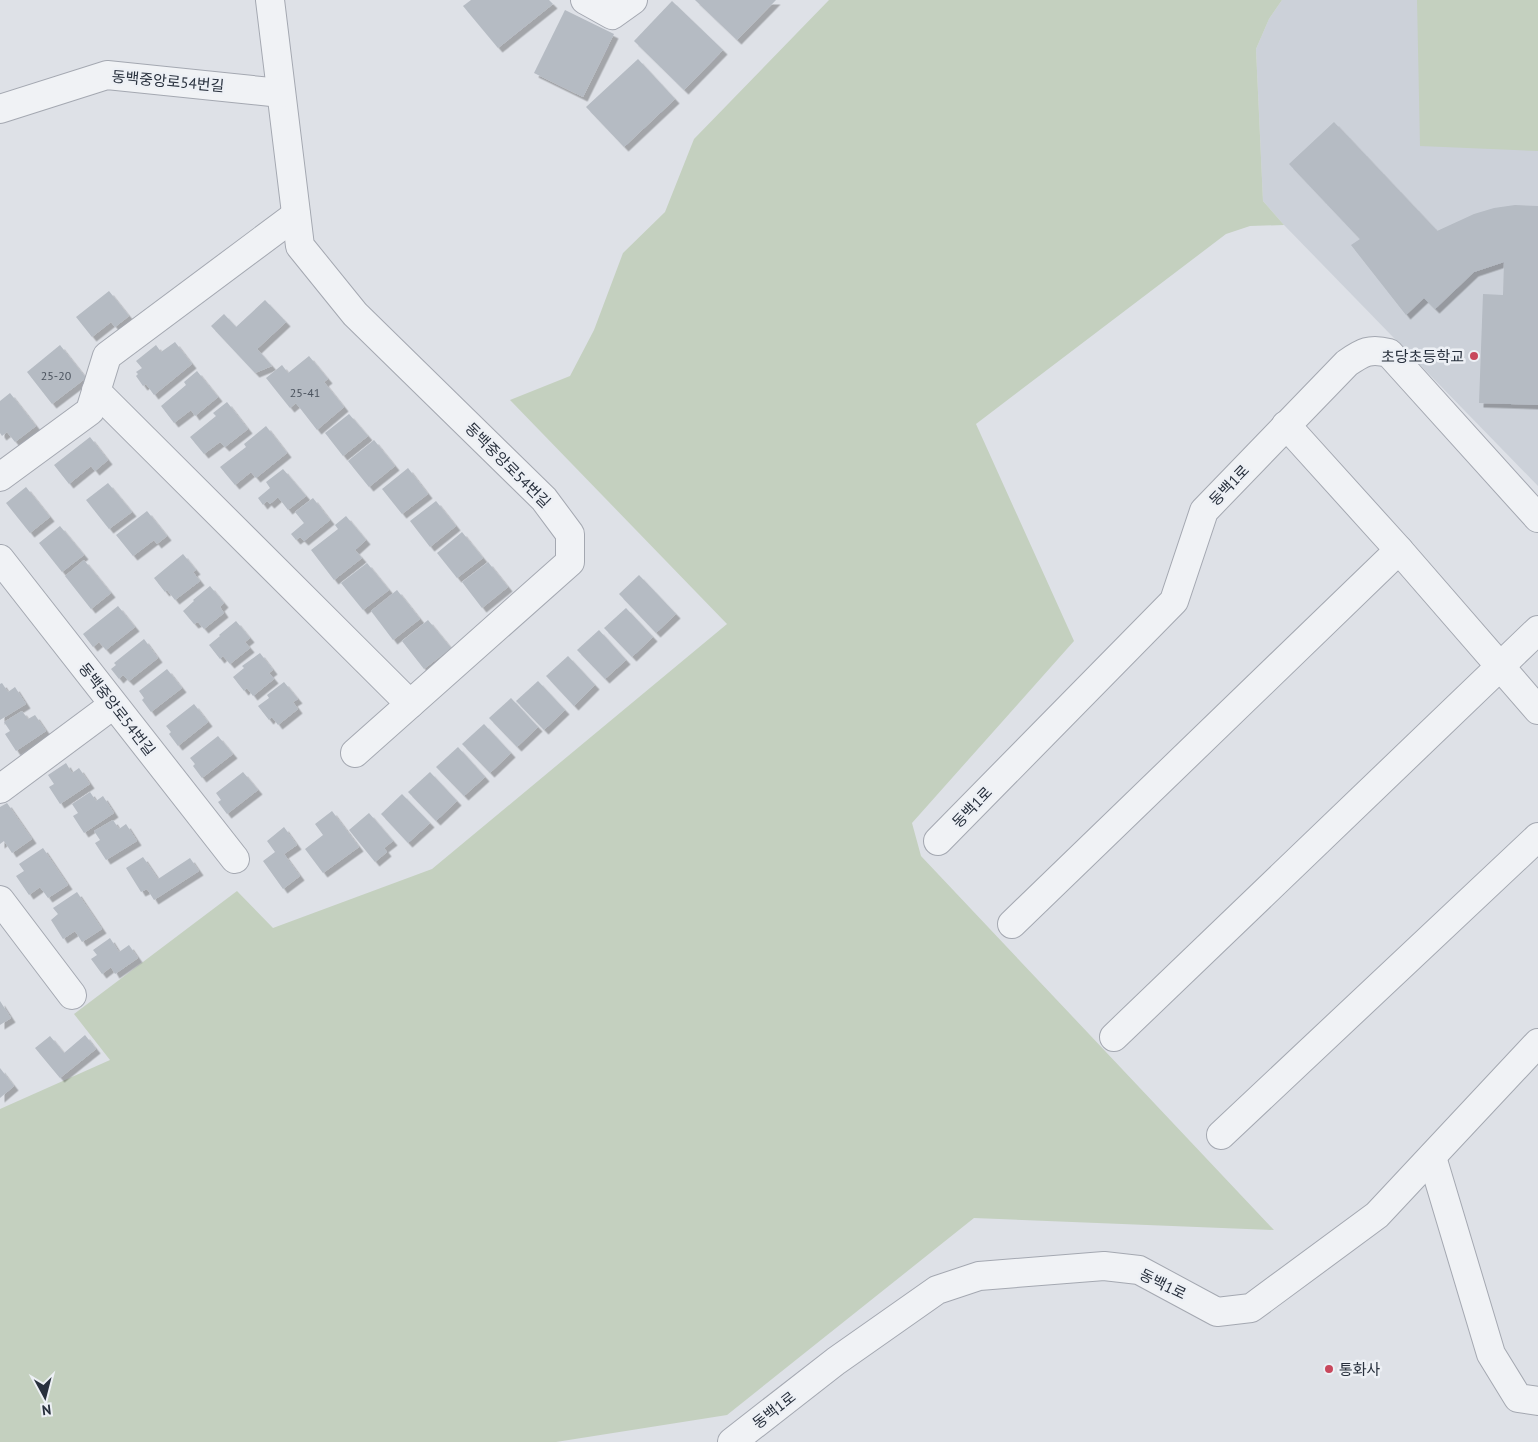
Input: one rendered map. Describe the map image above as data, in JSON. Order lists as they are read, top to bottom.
{
  "streets": {
    "street": ["동백중앙로54번길", "동백1로"]
  },
  "places": ["초당초등학교", "통화사"],
  "house_numbers": ["25-20", "25-41"],
  "north": "bottom"
}
